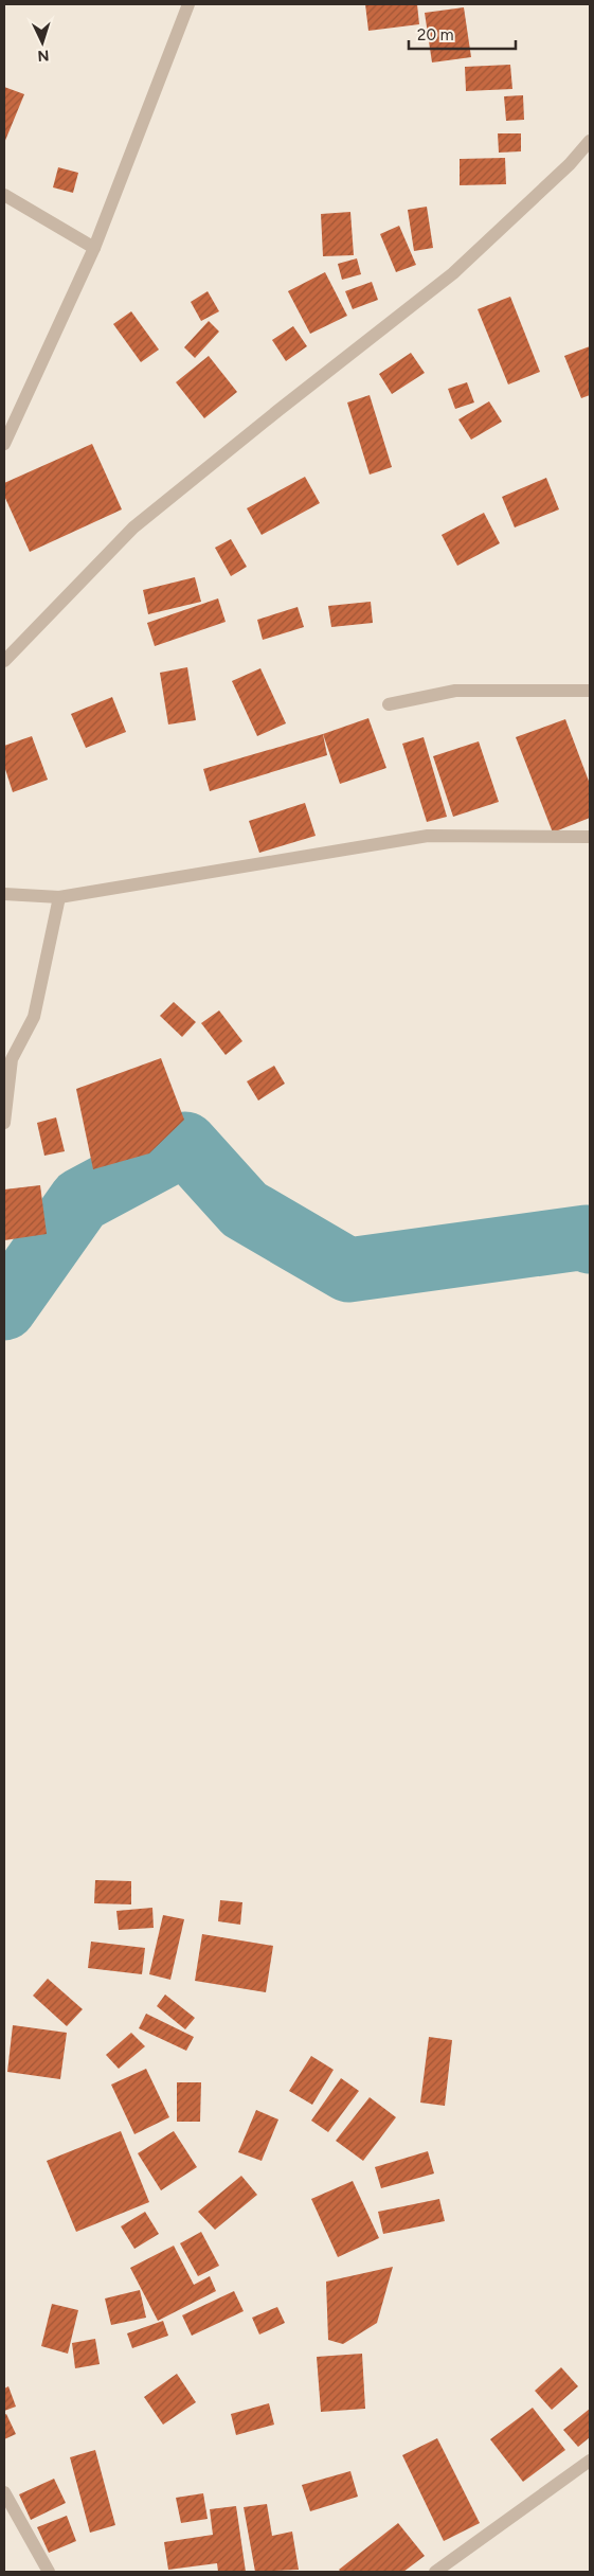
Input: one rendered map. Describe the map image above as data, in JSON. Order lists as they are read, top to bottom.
{
  "scale_bar": "20 m",
  "north": "bottom"
}
